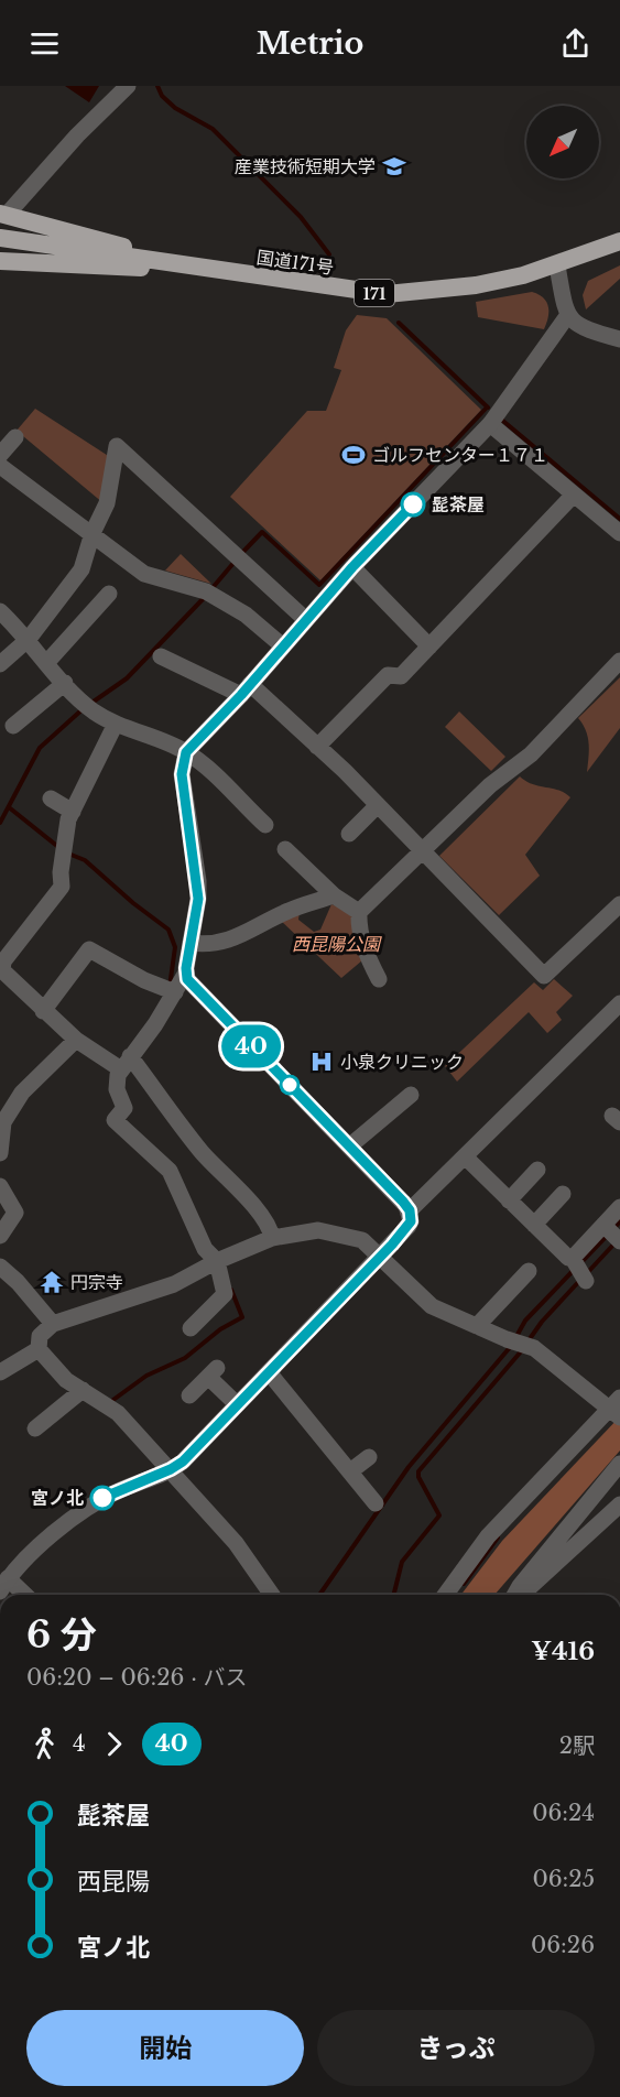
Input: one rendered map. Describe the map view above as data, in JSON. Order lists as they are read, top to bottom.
{
  "streets": {
    "highway": ["国道171号", "171"]
  },
  "parks": ["西昆陽公園"],
  "places": {
    "school or university": ["産業技術短期大学"],
    "sports": ["ゴルフセンター１７１"],
    "other": ["髭茶屋", "宮ノ北"],
    "hospital": ["小泉クリニック"],
    "temple": ["円宗寺"]
  },
  "lines": ["bus line 40"],
  "north": "bottom left",
  "page": {
    "header": "Metrio",
    "on_map": "40",
    "heading": ["6 分", "06:20 – 06:26 · バス", "¥416"],
    "legs": ["4", "40", "2駅"],
    "list": [
      {
        "name": "髭茶屋",
        "value": "06:24"
      },
      {
        "name": "西昆陽",
        "value": "06:25"
      },
      {
        "name": "宮ノ北",
        "value": "06:26"
      }
    ],
    "buttons": ["開始", "きっぷ"]
  }
}
